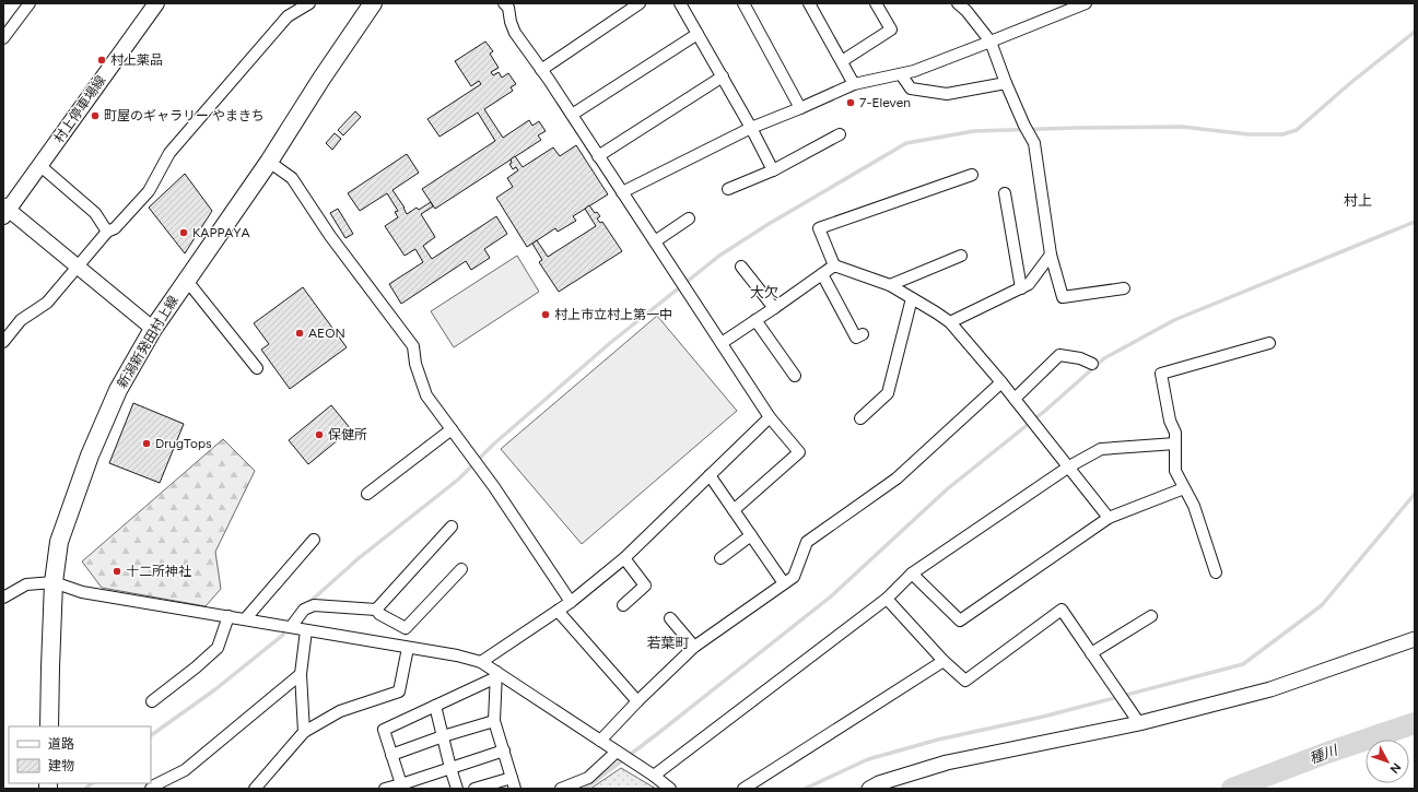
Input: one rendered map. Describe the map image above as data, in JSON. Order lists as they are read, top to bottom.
{
  "streets": {
    "main road": ["村上停車場線", "新潟新発田村上線"]
  },
  "districts": ["村上", "大欠", "若葉町"],
  "water": ["種川"],
  "places": [
    "村上薬品",
    "7-Eleven",
    "町屋のギャラリー やまきち",
    "KAPPAYA",
    "村上市立村上第一中",
    "AEON",
    "保健所",
    "DrugTops",
    "十二所神社"
  ],
  "legend": ["道路", "建物"],
  "north": "bottom right"
}
